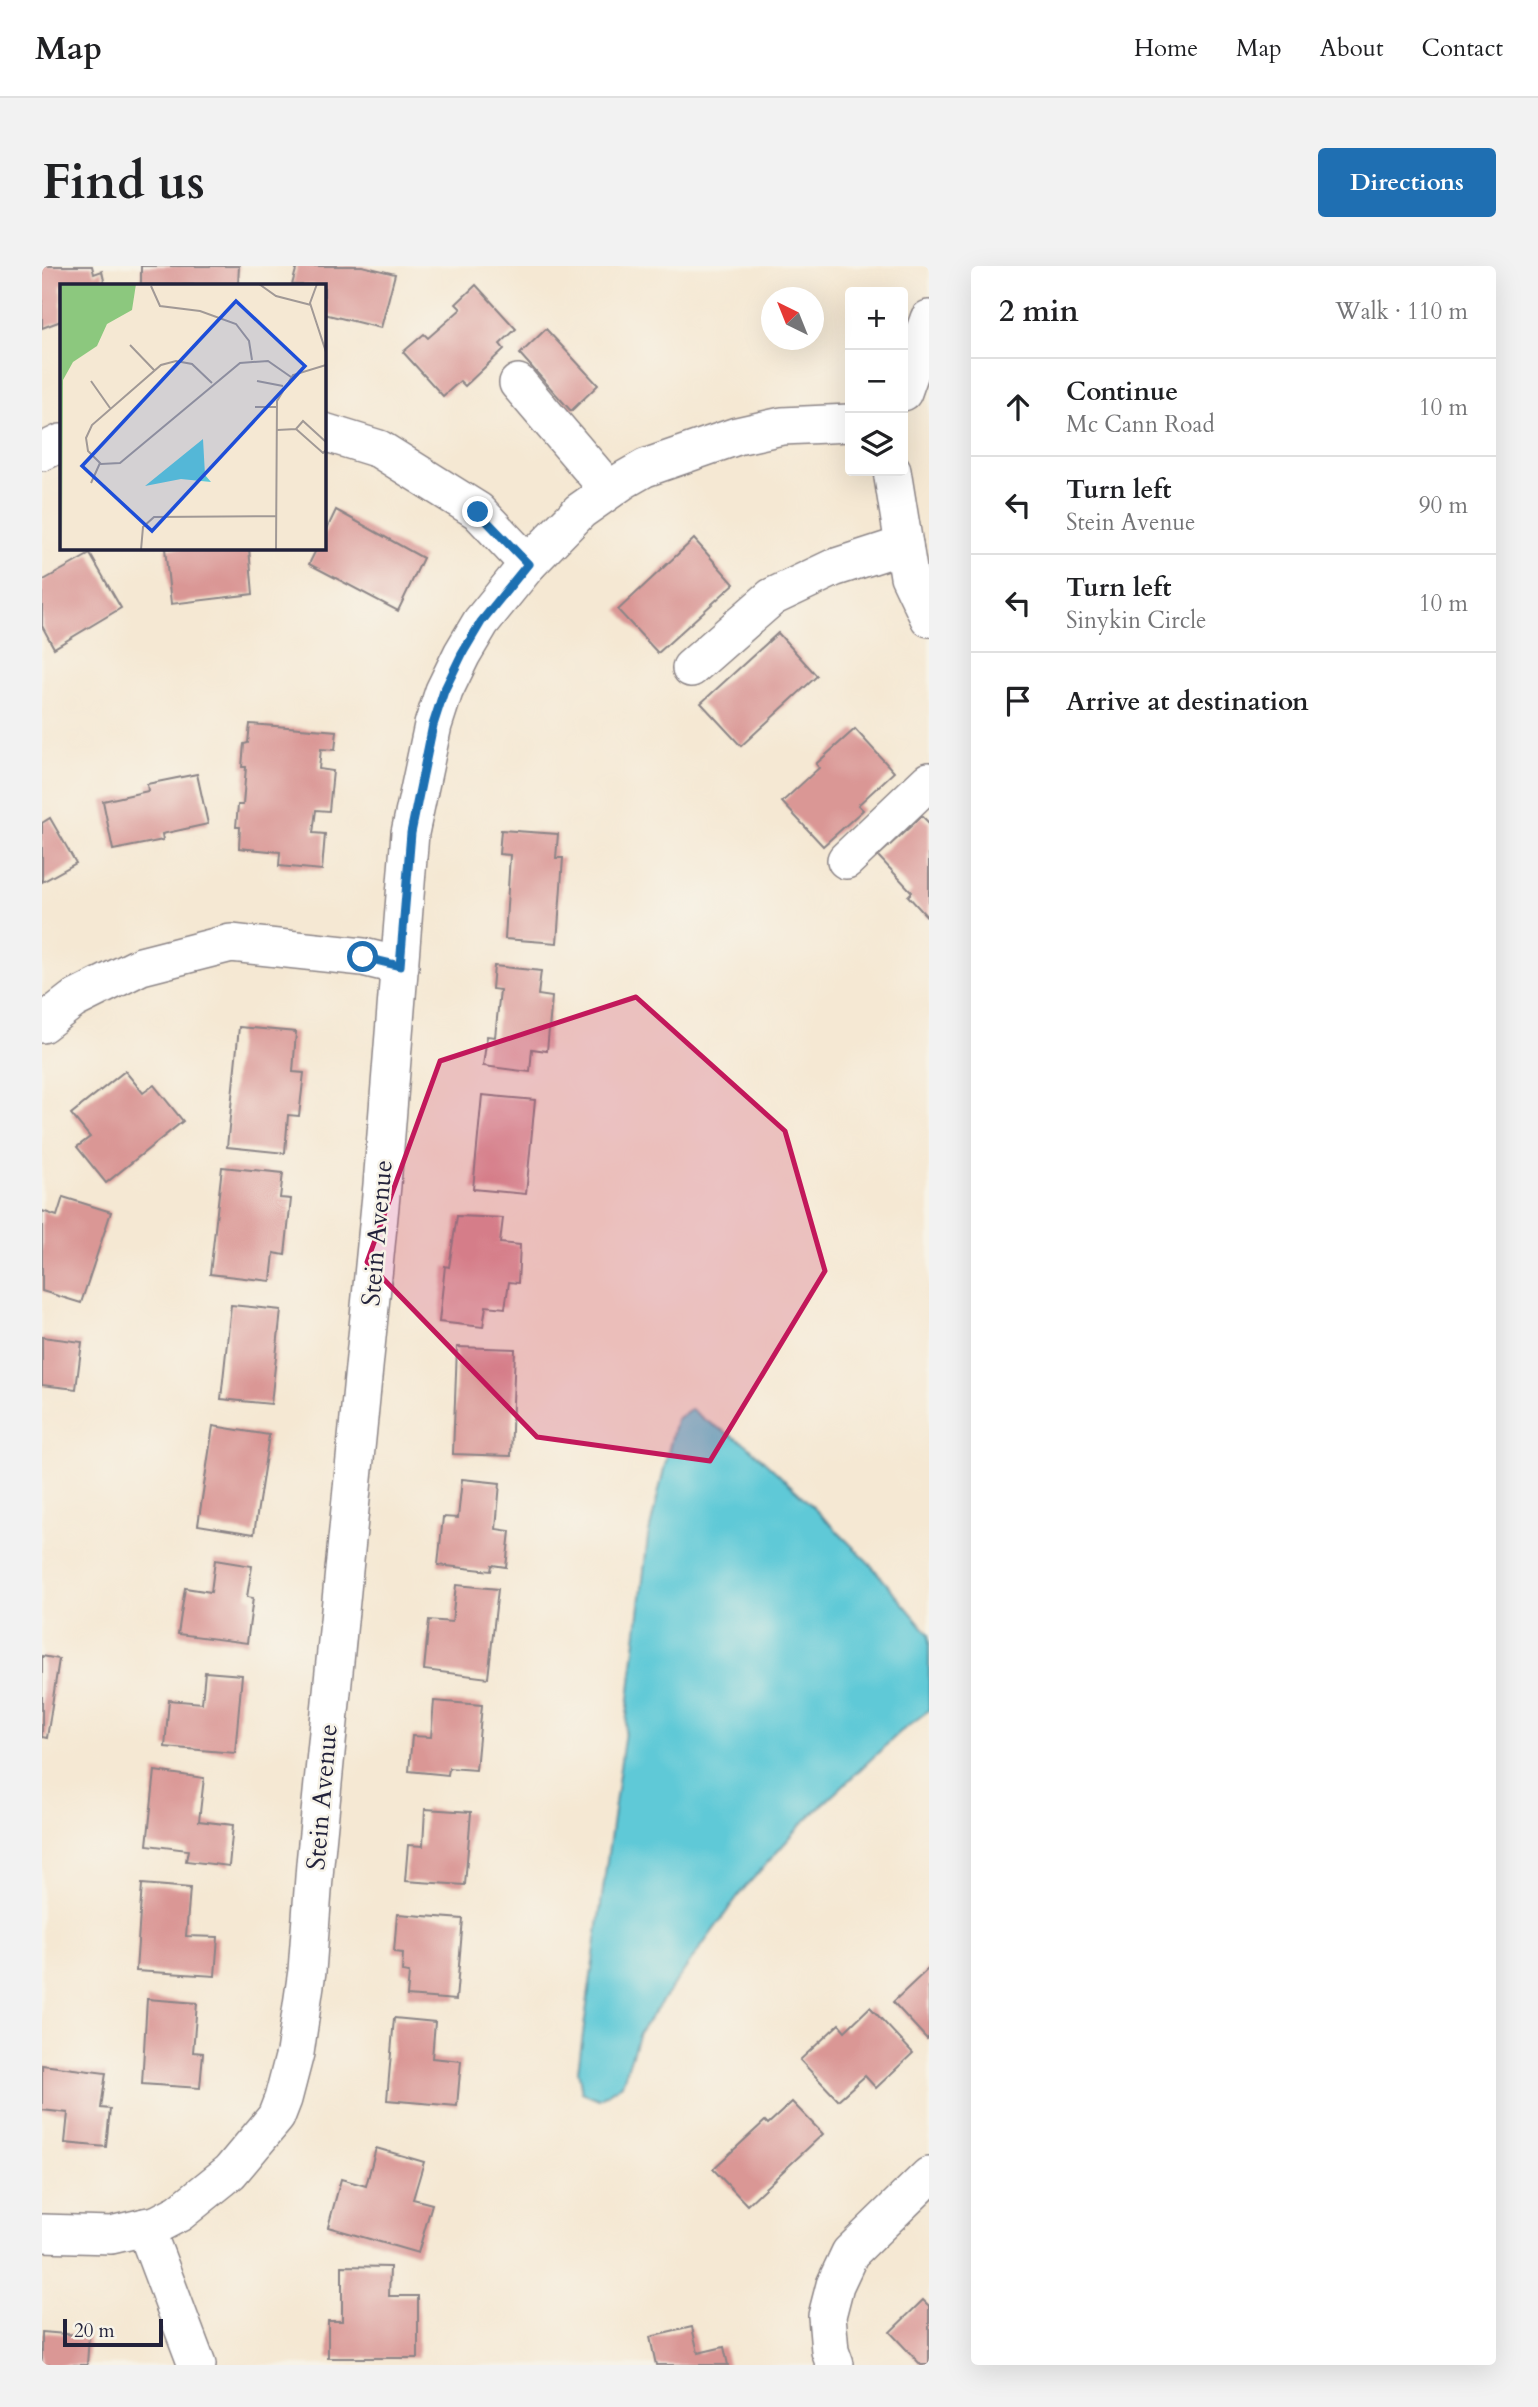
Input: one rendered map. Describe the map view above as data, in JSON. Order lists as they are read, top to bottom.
{
  "streets": {
    "street": ["Stein Avenue"]
  },
  "scale_bar": "20 m",
  "north": "top left",
  "page": {
    "header": "Map",
    "nav": [
      "Home",
      "Map",
      "About",
      "Contact"
    ],
    "buttons": "Directions",
    "title": "Find us",
    "heading": ["2 min", "Walk · 110 m"],
    "map_buttons": ["+", "−"],
    "list": [
      ["Continue", "Mc Cann Road", "10 m"],
      ["Turn left", "Stein Avenue", "90 m"],
      ["Turn left", "Sinykin Circle", "10 m"],
      "Arrive at destination"
    ],
    "scale": "20 m"
  }
}
